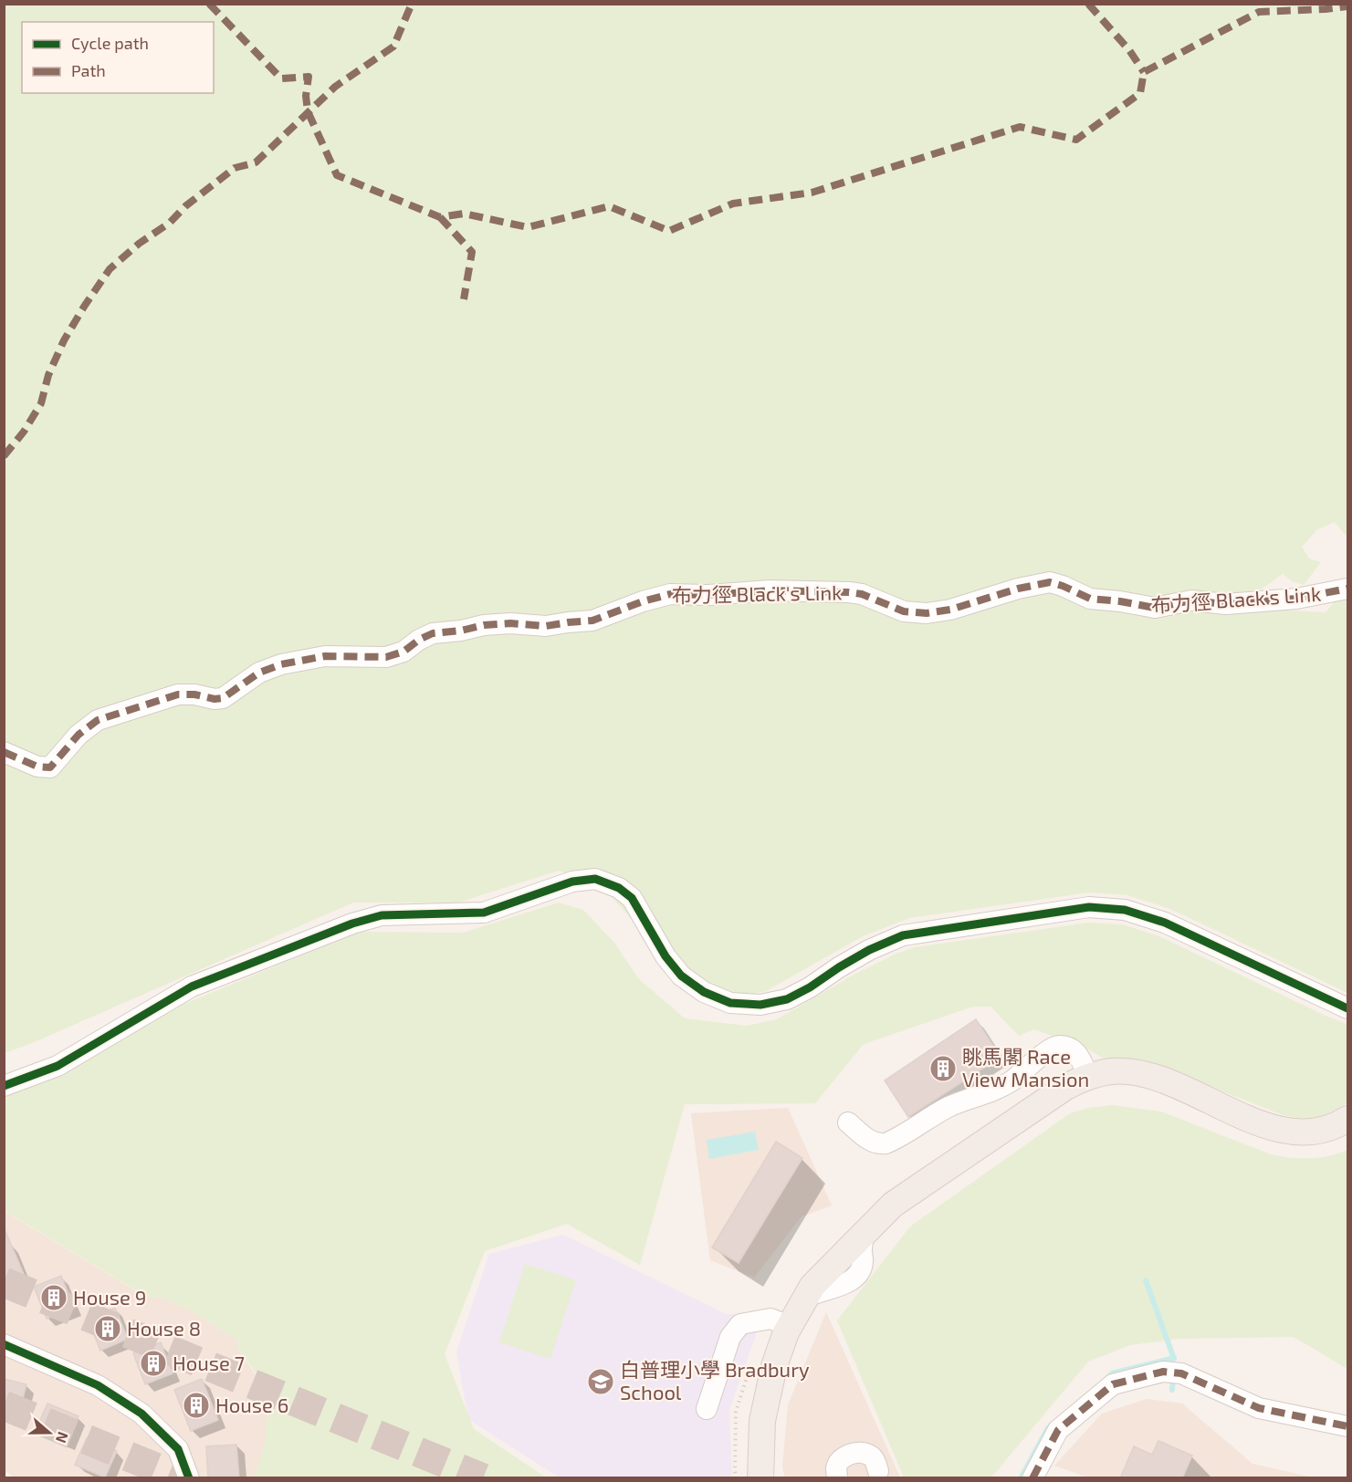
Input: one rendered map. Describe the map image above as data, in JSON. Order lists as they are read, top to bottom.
{
  "streets": {
    "street": ["布力徑 Black's Link"]
  },
  "places": {
    "building": [
      "眺馬閣 Race View Mansion",
      "House 9",
      "House 8",
      "House 7",
      "House 6"
    ],
    "school or university": ["白普理小學 Bradbury School"]
  },
  "legend": ["Cycle path", "Path"],
  "north": "right"
}
